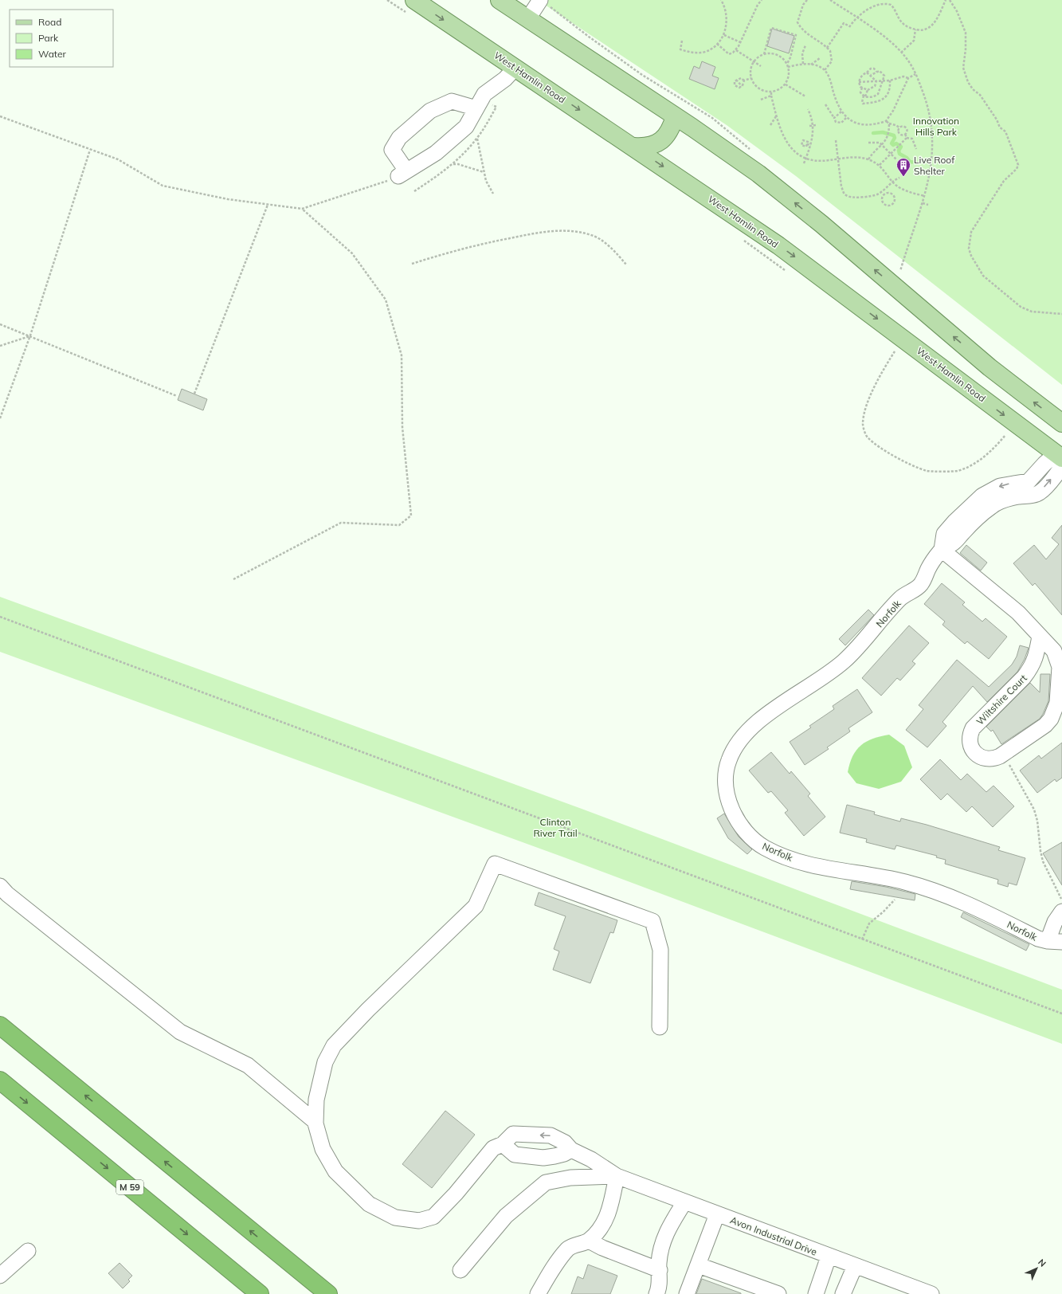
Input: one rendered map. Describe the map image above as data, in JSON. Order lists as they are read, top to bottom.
{
  "streets": {
    "highway": ["M 59"],
    "main road": ["West Hamlin Road"],
    "street": ["Norfolk", "Wiltshire Court", "Avon Industrial Drive"]
  },
  "crossings": [
    ["West Hamlin Road", "Norfolk"],
    ["Norfolk", "Wiltshire Court"]
  ],
  "parks": ["Innovation Hills Park", "Clinton River Trail"],
  "places": {
    "building": ["Live Roof Shelter"]
  },
  "legend": ["Road", "Park", "Water"],
  "north": "top right"
}
